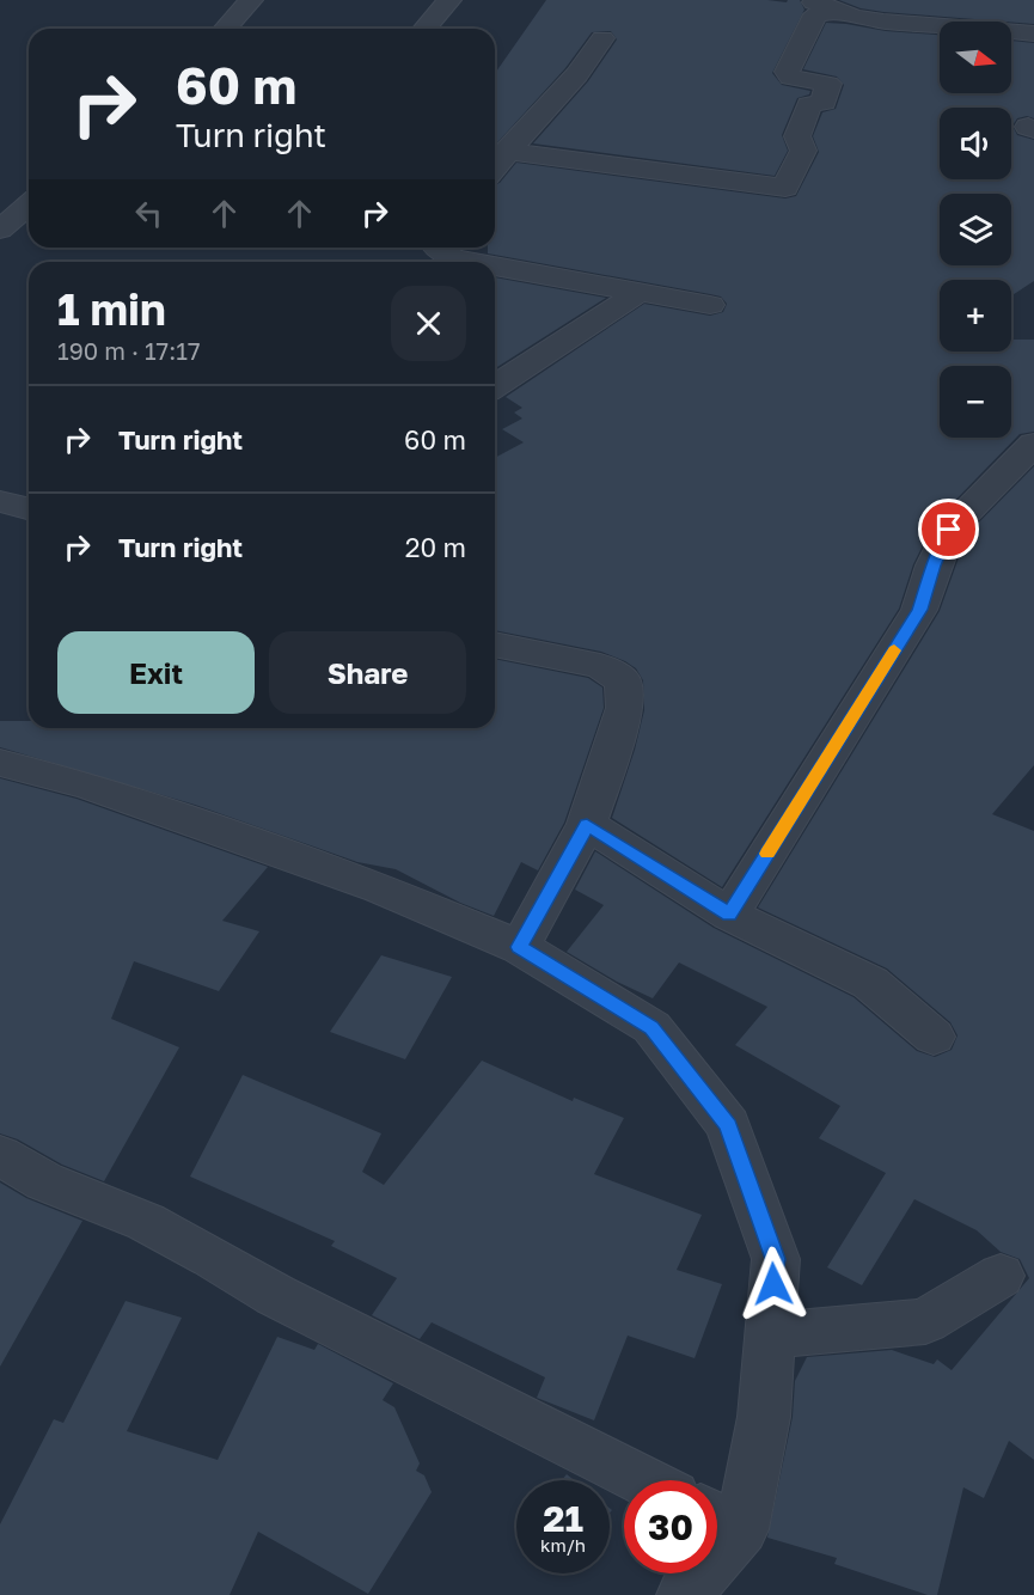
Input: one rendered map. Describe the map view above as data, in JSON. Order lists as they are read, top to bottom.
{
  "north": "right",
  "page": {
    "map_buttons": ["+", "−"],
    "turn": ["60 m", "Turn right"],
    "heading": ["1 min", "190 m · 17:17"],
    "list": [
      {
        "name": "Turn right",
        "value": "60 m"
      },
      {
        "name": "Turn right",
        "value": "20 m"
      }
    ],
    "buttons": ["Exit", "Share"],
    "speed": "21 km/h",
    "limit": "30"
  }
}
